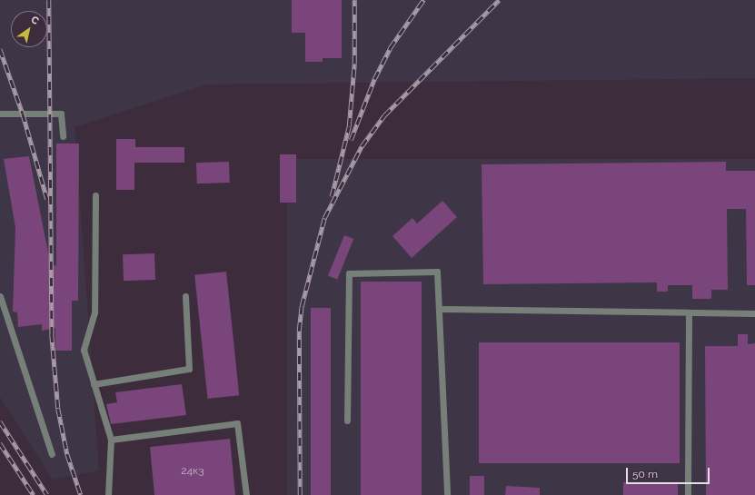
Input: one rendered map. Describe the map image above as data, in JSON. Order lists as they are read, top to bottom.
{
  "house_numbers": ["24к3"],
  "scale_bar": "50 m",
  "north": "top right"
}
